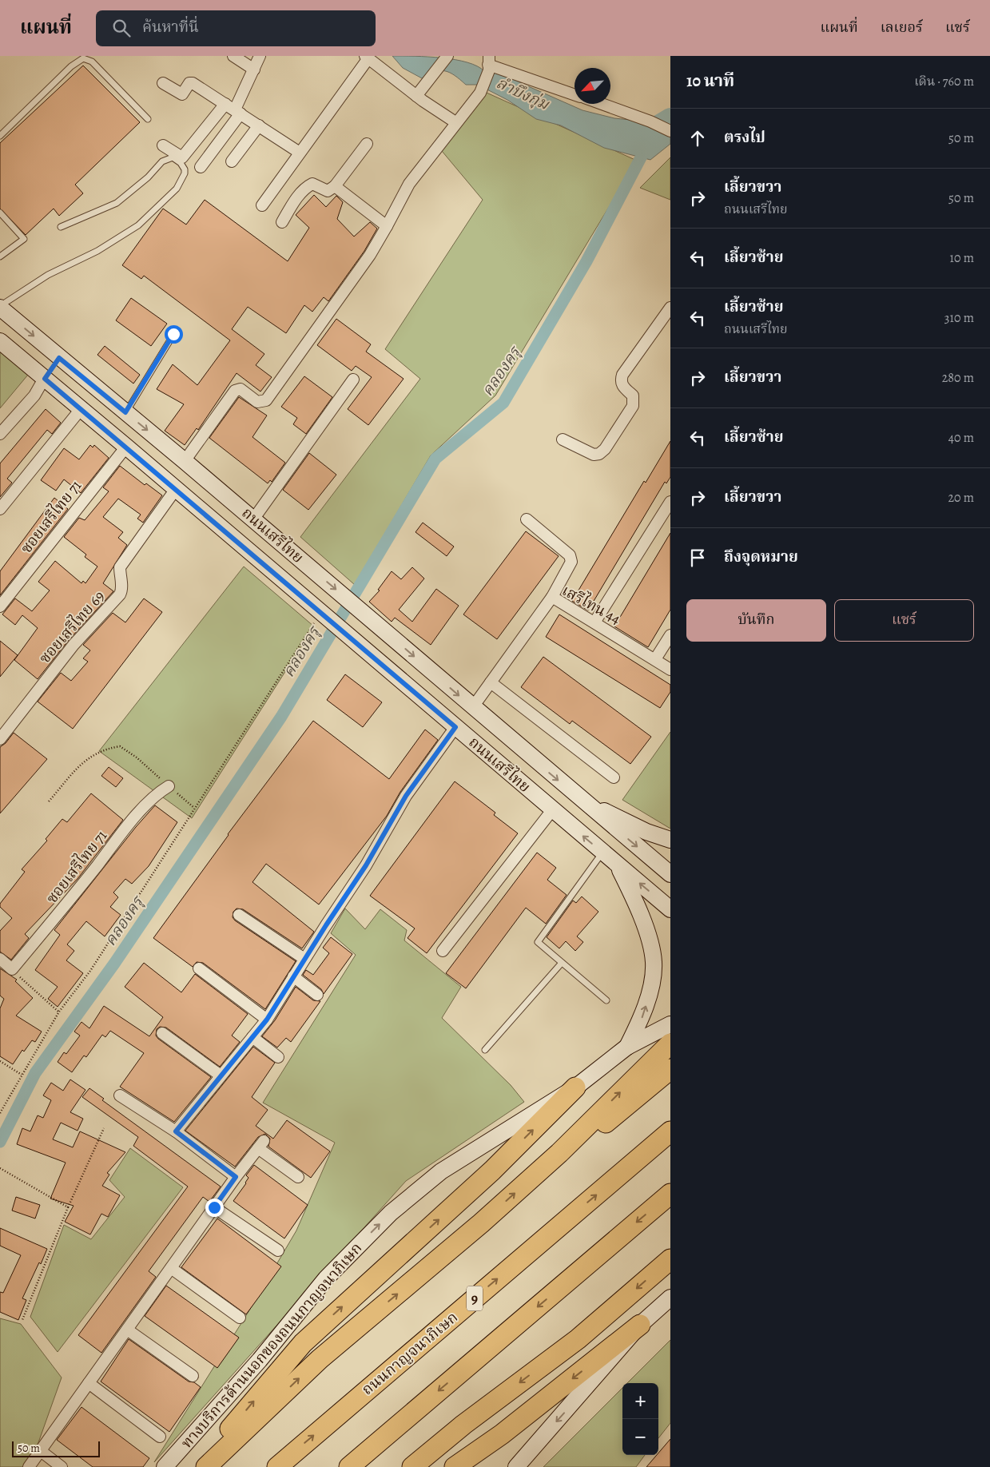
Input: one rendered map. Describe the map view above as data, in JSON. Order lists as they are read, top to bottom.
{
  "streets": {
    "highway": ["9", "ถนนกาญจนาภิเษก"],
    "main road": ["ถนนเสรีไทย", "ทางบริการด้านนอกของถนนกาญจนาภิเษก"],
    "street": ["ซอยเสรีไทย 71", "เสรีไทน 44", "ซอยเสรีไทย 69"]
  },
  "crossings": [
    ["ซอยเสรีไทย 71", "ถนนเสรีไทย"],
    ["ถนนเสรีไทย", "เสรีไทน 44"],
    ["ถนนเสรีไทย", "ซอยเสรีไทย 69"]
  ],
  "one_way": ["ทางบริการด้านนอกของถนนกาญจนาภิเษก"],
  "water": ["ลำบึงกุ่ม", "คลองครุ"],
  "scale_bar": "50 m",
  "north": "bottom left",
  "page": {
    "header": "แผนที่",
    "search": "ค้นหาที่นี่",
    "nav": ["แผนที่", "เลเยอร์", "แชร์"],
    "heading": ["10 นาที", "เดิน · 760 m"],
    "list": [
      ["ตรงไป", "50 m"],
      ["เลี้ยวขวา", "ถนนเสรีไทย", "50 m"],
      ["เลี้ยวซ้าย", "10 m"],
      ["เลี้ยวซ้าย", "ถนนเสรีไทย", "310 m"],
      ["เลี้ยวขวา", "280 m"],
      ["เลี้ยวซ้าย", "40 m"],
      ["เลี้ยวขวา", "20 m"],
      "ถึงจุดหมาย"
    ],
    "buttons": ["บันทึก", "แชร์"],
    "map_buttons": ["+", "−"],
    "scale": "50 m"
  }
}
